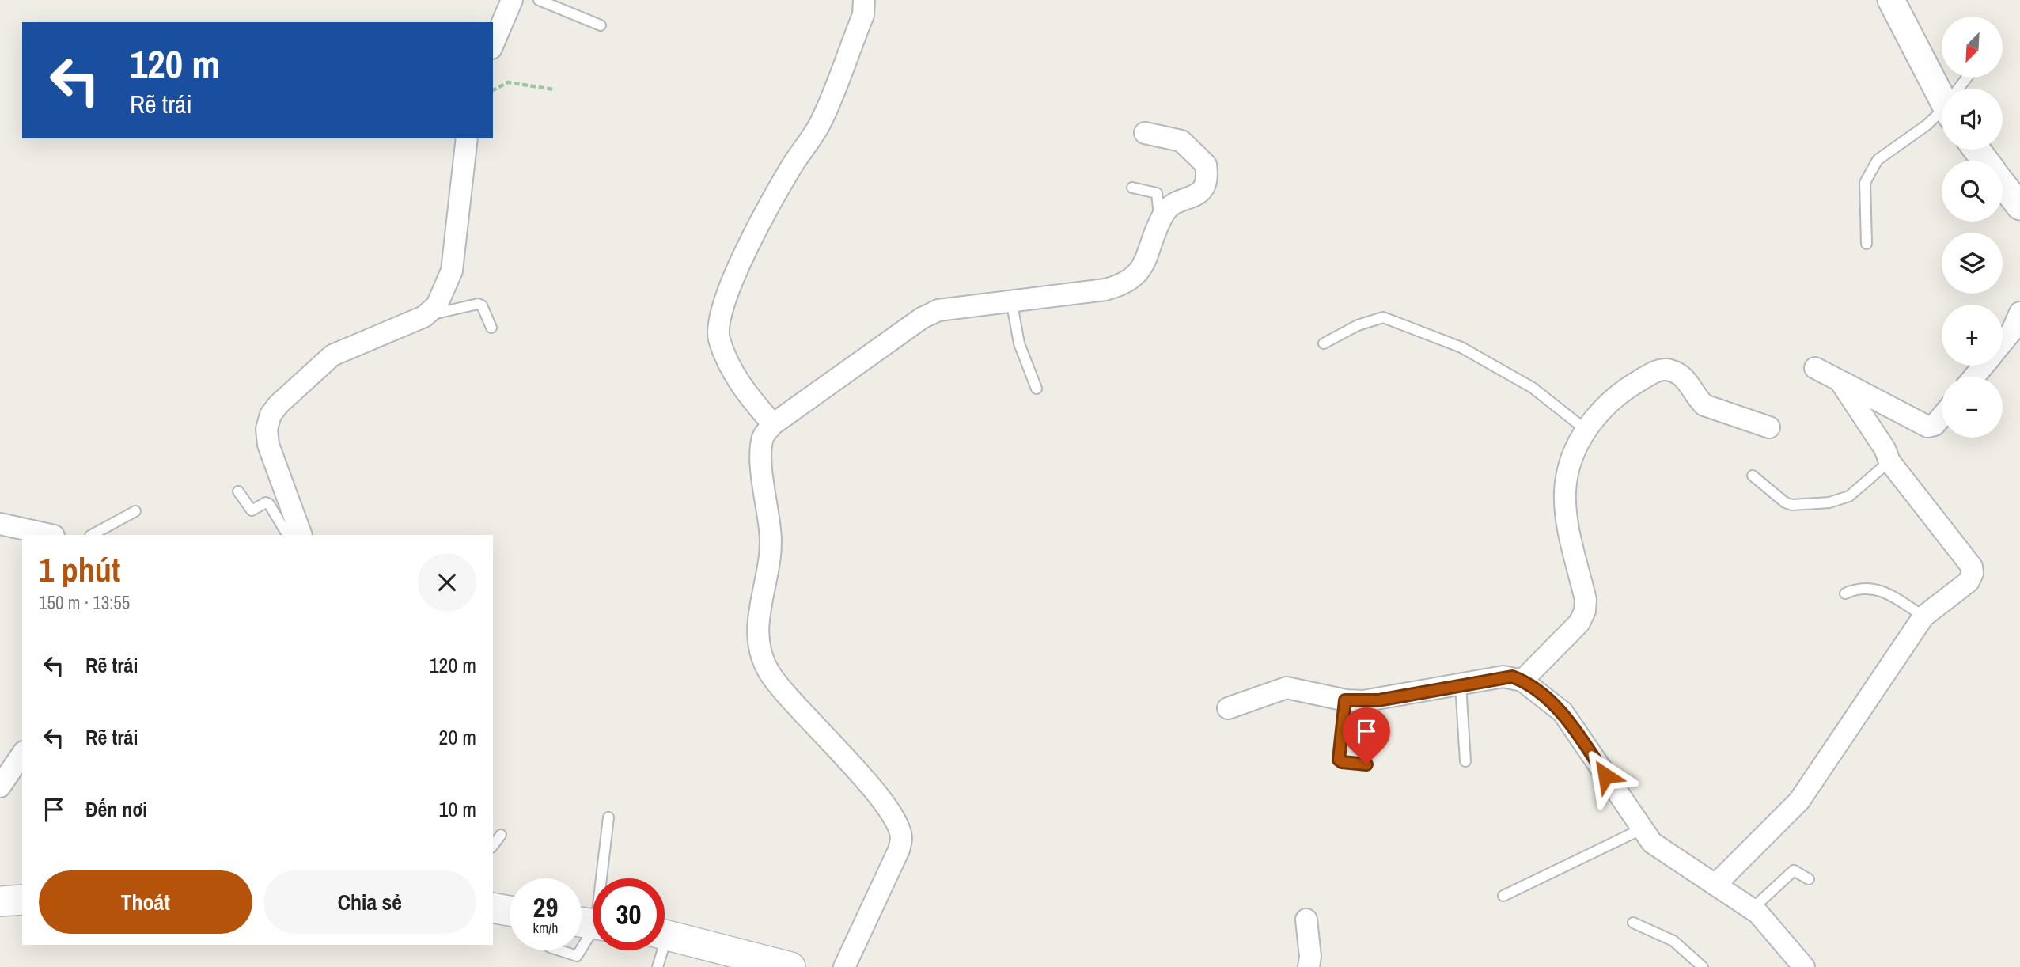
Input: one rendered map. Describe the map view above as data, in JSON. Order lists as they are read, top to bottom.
{
  "north": "bottom left",
  "page": {
    "map_buttons": ["+", "−"],
    "turn": ["120 m", "Rẽ trái"],
    "heading": ["1 phút", "150 m · 13:55"],
    "list": [
      {
        "name": "Rẽ trái",
        "value": "120 m"
      },
      {
        "name": "Rẽ trái",
        "value": "20 m"
      },
      {
        "name": "Đến nơi",
        "value": "10 m"
      }
    ],
    "buttons": ["Thoát", "Chia sẻ"],
    "speed": "29 km/h",
    "limit": "30"
  }
}
